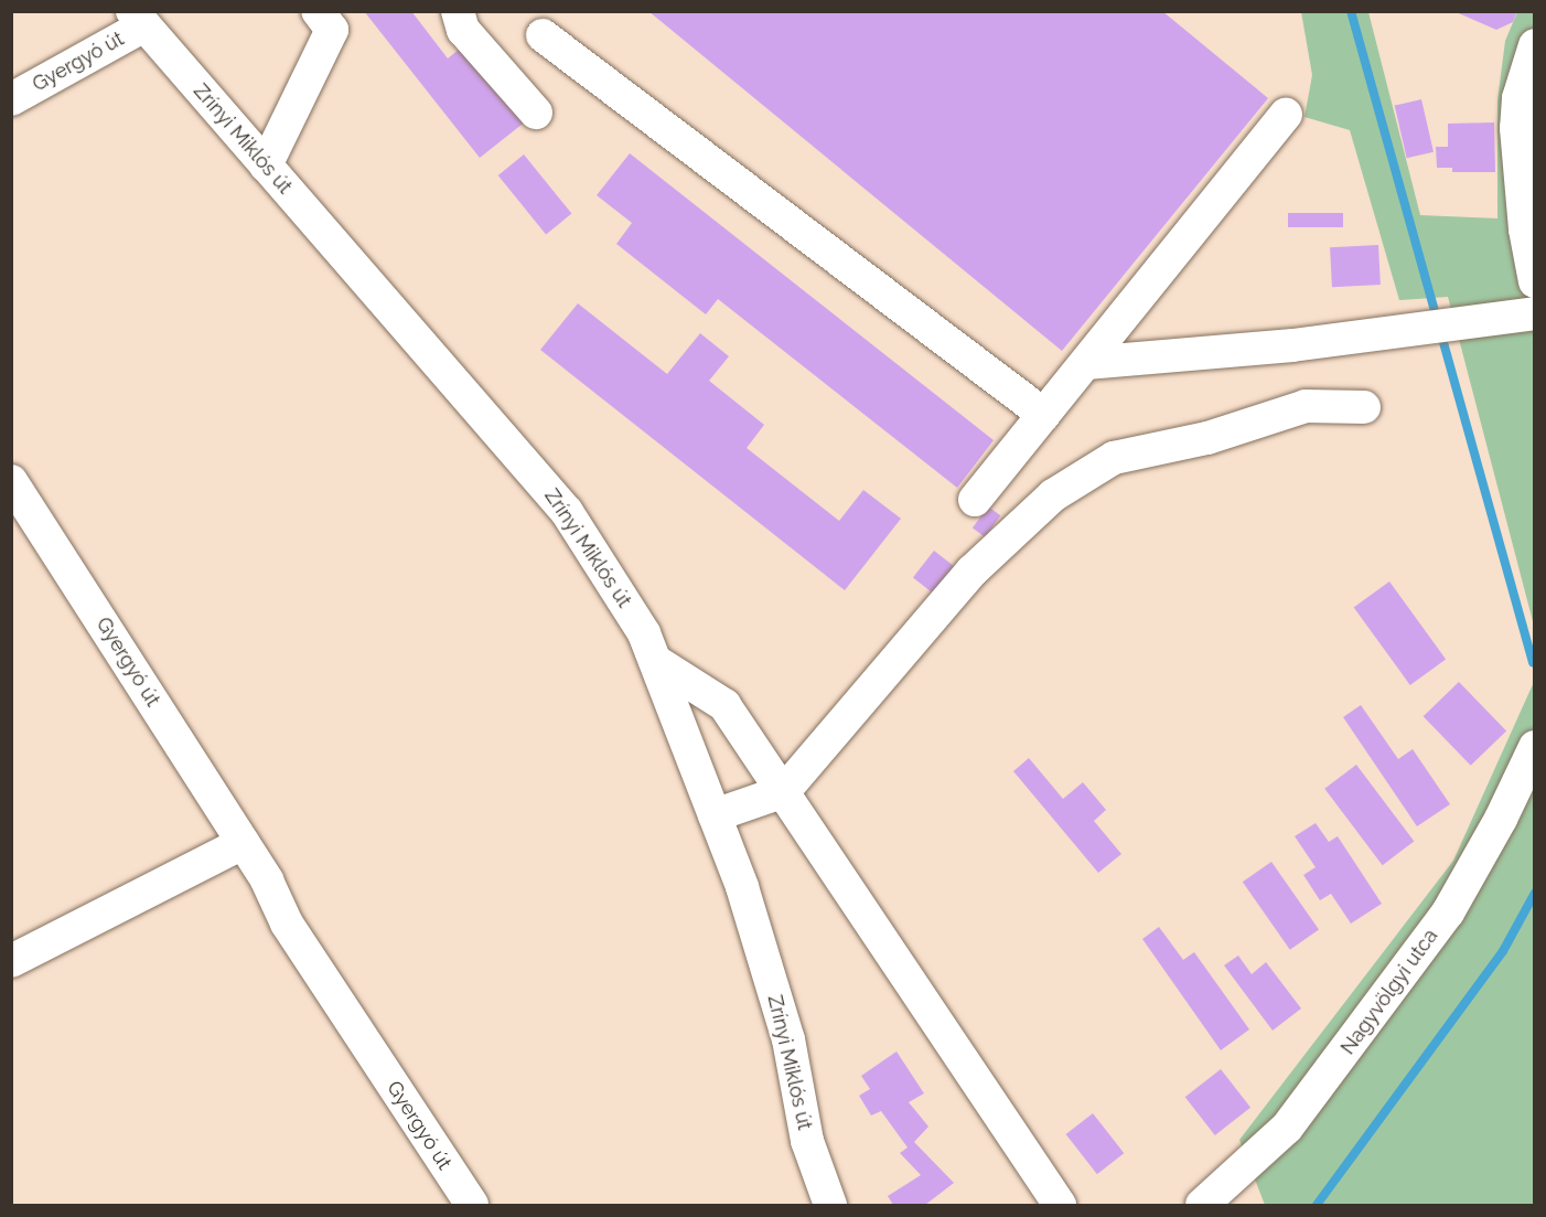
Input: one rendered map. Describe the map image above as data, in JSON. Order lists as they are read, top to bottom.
{
  "streets": {
    "street": ["Gyergyó út", "Zrínyi Miklós út", "Nagyvölgyi utca"]
  },
  "crossings": [
    ["Gyergyó út", "Zrínyi Miklós út"]
  ]
}
